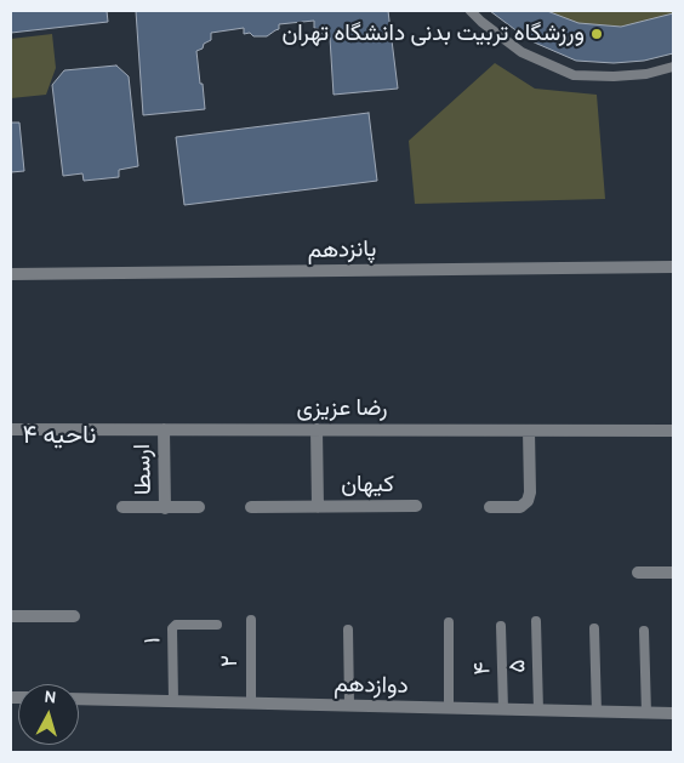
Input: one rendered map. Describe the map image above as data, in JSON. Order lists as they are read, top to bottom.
{
  "streets": {
    "street": [
      "پانزدهم",
      "رضا عزیزی",
      "ارسطا",
      "کیهان",
      "دوازدهم"
    ],
    "lane": [
      "۱",
      "۲",
      "۵",
      "۴"
    ]
  },
  "crossings": [
    ["رضا عزیزی", "ارسطا"],
    ["رضا عزیزی", "کیهان"],
    ["۱", "دوازدهم"],
    ["۲", "دوازدهم"],
    ["۵", "دوازدهم"],
    ["۴", "دوازدهم"]
  ],
  "districts": ["ناحیه ۴"],
  "places": ["ورزشگاه تربیت بدنی دانشگاه تهران"],
  "north": "top"
}
